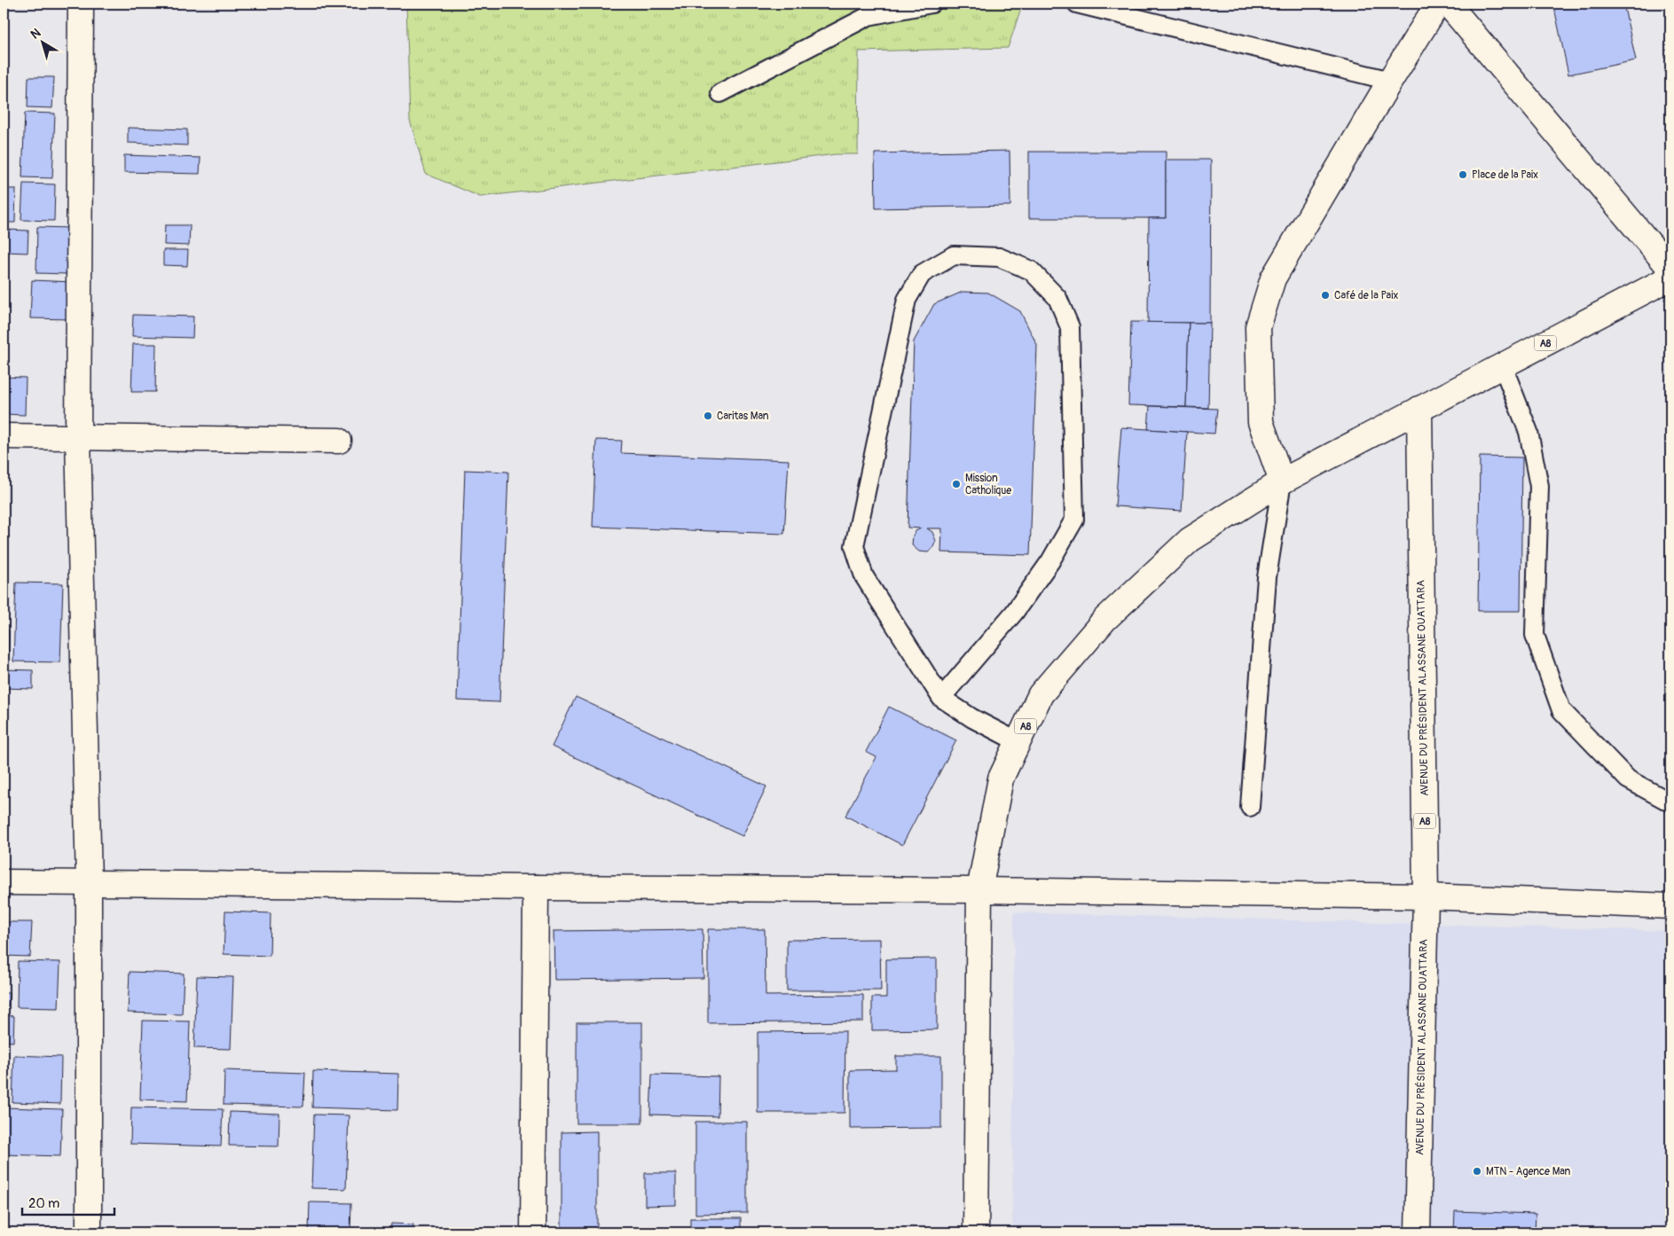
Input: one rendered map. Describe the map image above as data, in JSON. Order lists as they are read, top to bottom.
{
  "streets": {
    "street": ["A8", "AVENUE DU PRÉSIDENT ALASSANE OUATTARA"]
  },
  "crossings": [
    ["A8", "AVENUE DU PRÉSIDENT ALASSANE OUATTARA"]
  ],
  "places": [
    "Place de la Paix",
    "Café de la Paix",
    "Caritas Man",
    "Mission Catholique",
    "MTN - Agence Man"
  ],
  "scale_bar": "20 m",
  "north": "top left"
}
